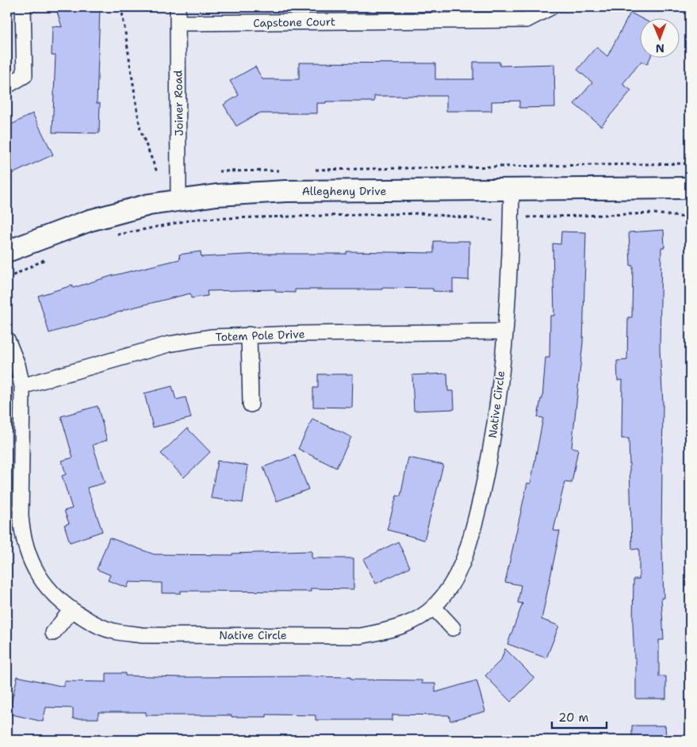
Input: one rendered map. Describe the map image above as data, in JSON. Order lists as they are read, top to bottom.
{
  "streets": {
    "street": [
      "Capstone Court",
      "Joiner Road",
      "Allegheny Drive",
      "Totem Pole Drive",
      "Native Circle"
    ]
  },
  "crossings": [
    ["Capstone Court", "Joiner Road"],
    ["Joiner Road", "Allegheny Drive"],
    ["Allegheny Drive", "Native Circle"],
    ["Totem Pole Drive", "Native Circle"]
  ],
  "scale_bar": "20 m",
  "north": "bottom"
}
